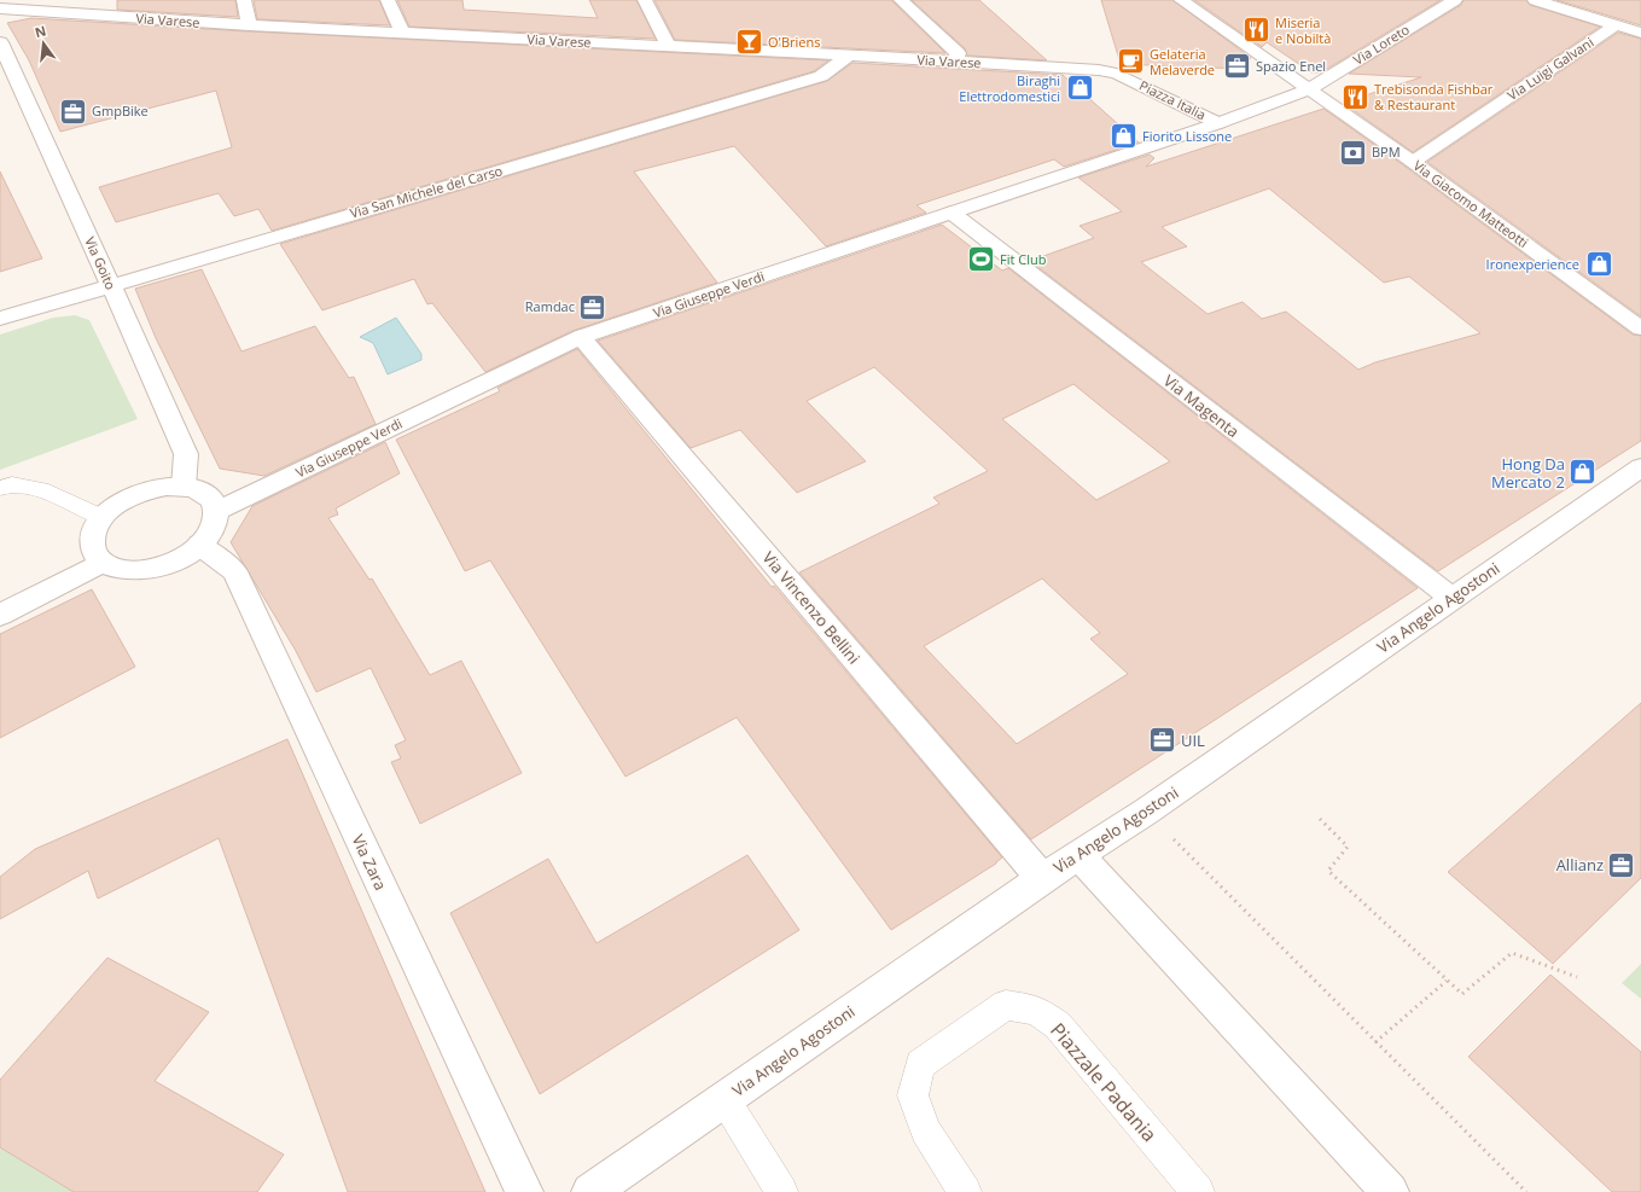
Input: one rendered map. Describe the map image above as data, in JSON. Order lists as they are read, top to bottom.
{
  "streets": {
    "street": [
      "Via Varese",
      "Via Loreto",
      "Via Luigi Galvani",
      "Piazza Italia",
      "Via San Michele del Carso",
      "Via Giacomo Matteotti",
      "Via Goito",
      "Via Giuseppe Verdi",
      "Via Magenta",
      "Via Vincenzo Bellini",
      "Via Angelo Agostoni",
      "Via Zara"
    ],
    "lane": ["Piazzale Padania"]
  },
  "crossings": [
    ["Via Varese", "Piazza Italia"],
    ["Via Varese", "Via San Michele del Carso"],
    ["Via Loreto", "Piazza Italia"],
    ["Via Loreto", "Via Giacomo Matteotti"],
    ["Via Luigi Galvani", "Via Giacomo Matteotti"],
    ["Piazza Italia", "Via Giacomo Matteotti"],
    ["Piazza Italia", "Via Giuseppe Verdi"],
    ["Via San Michele del Carso", "Via Goito"],
    ["Via Goito", "Via Giuseppe Verdi"],
    ["Via Goito", "Via Zara"],
    ["Via Giuseppe Verdi", "Via Magenta"],
    ["Via Giuseppe Verdi", "Via Vincenzo Bellini"],
    ["Via Giuseppe Verdi", "Via Zara"],
    ["Via Magenta", "Via Angelo Agostoni"],
    ["Via Vincenzo Bellini", "Via Angelo Agostoni"]
  ],
  "places": {
    "restaurant": ["Miseria e Nobiltà", "Trebisonda Fishbar & Restaurant"],
    "bar": ["O'Briens"],
    "cafe": ["Gelateria Melaverde"],
    "office": [
      "Spazio Enel",
      "GmpBike",
      "Ramdac",
      "UIL",
      "Allianz"
    ],
    "shop": [
      "Biraghi Elettrodomestici",
      "Fiorito Lissone",
      "Ironexperience",
      "Hong Da Mercato 2"
    ],
    "bank": ["BPM"],
    "sports": ["Fit Club"]
  },
  "north": "top"
}
